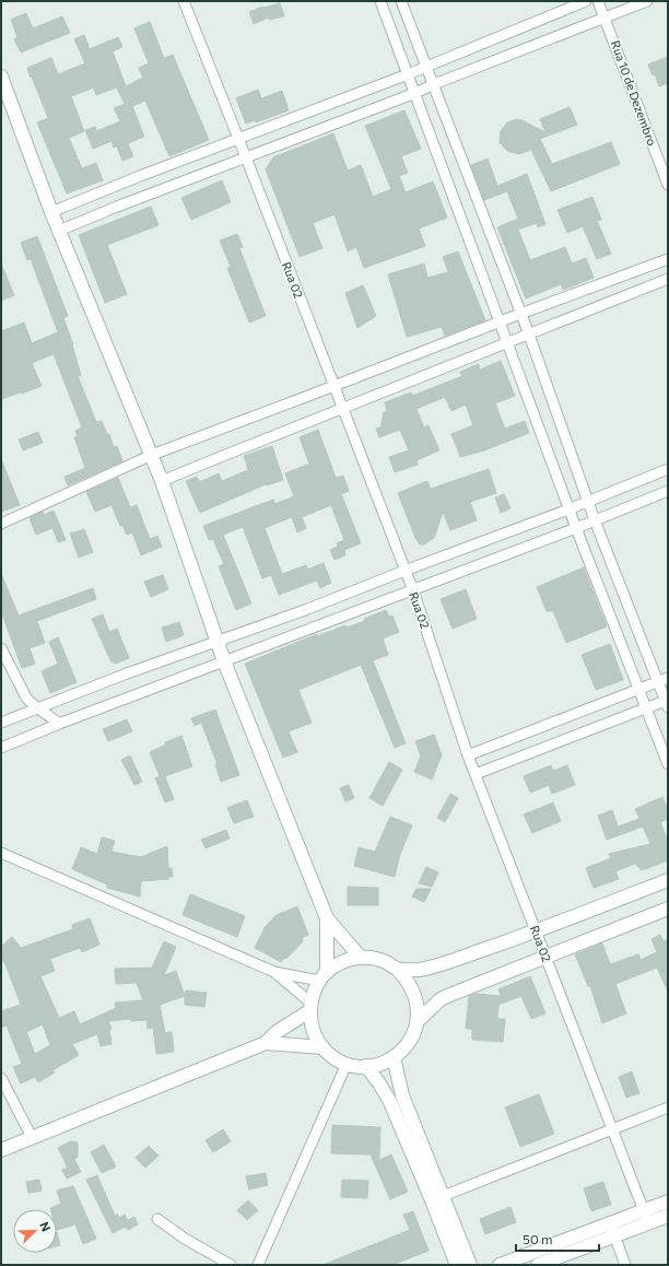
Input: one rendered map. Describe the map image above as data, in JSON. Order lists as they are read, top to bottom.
{
  "streets": {
    "street": ["Rua 10 de Dezembro", "Rua 02"]
  },
  "scale_bar": "50 m",
  "north": "top right"
}
